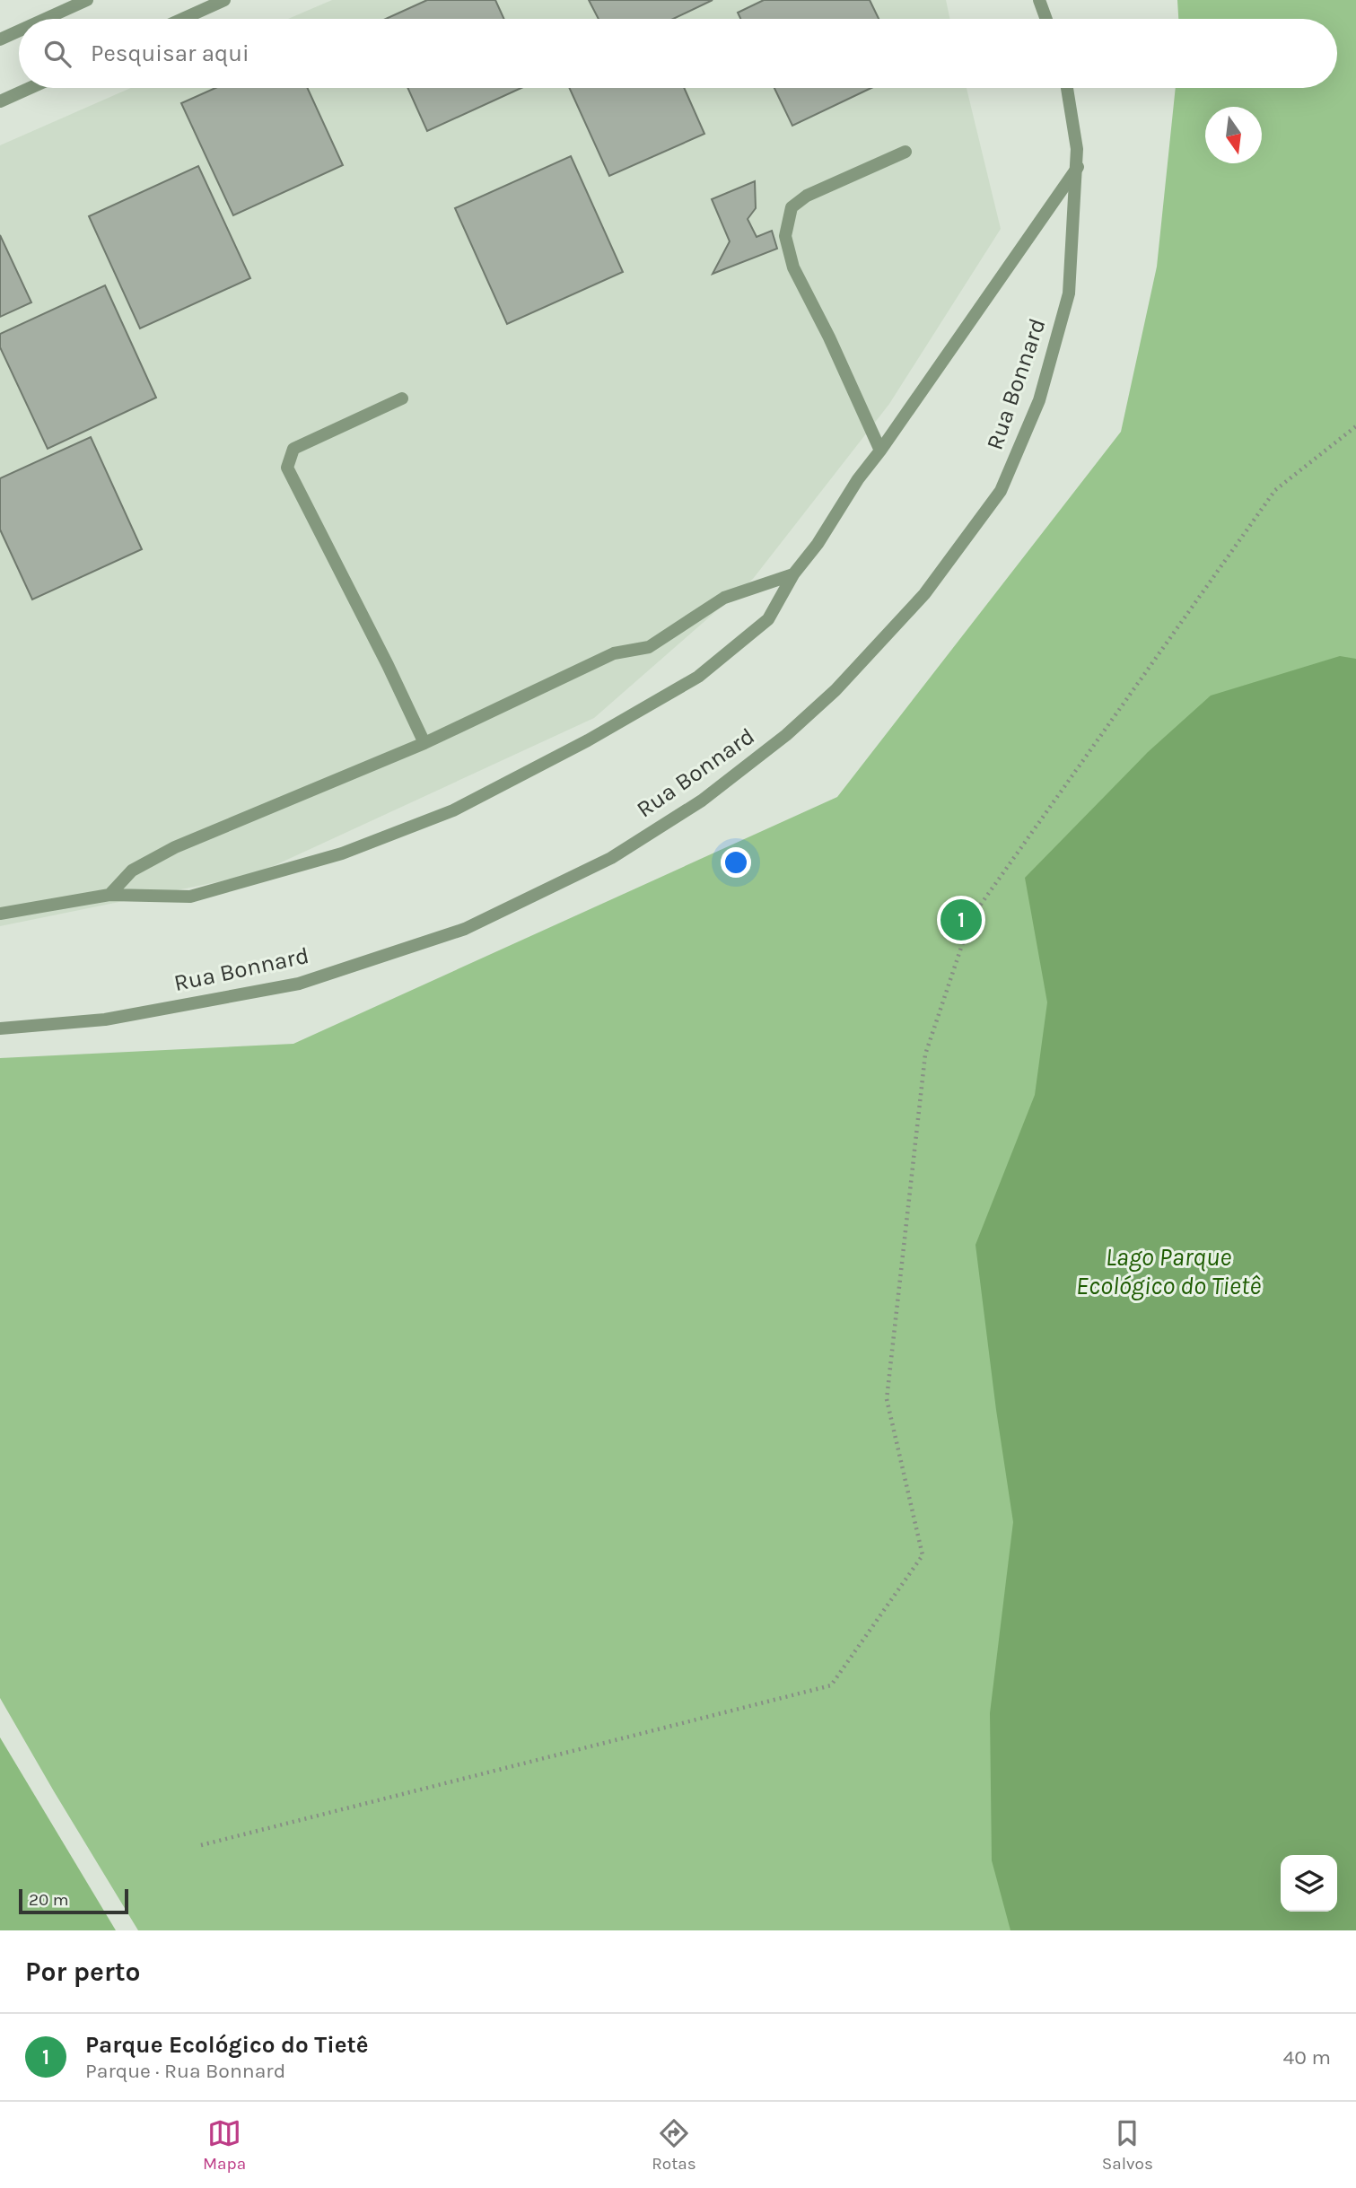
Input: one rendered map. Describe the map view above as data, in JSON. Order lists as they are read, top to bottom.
{
  "streets": {
    "street": ["Rua Bonnard"]
  },
  "water": ["Lago Parque Ecológico do Tietê"],
  "scale_bar": "20 m",
  "north": "bottom",
  "page": {
    "search": "Pesquisar aqui",
    "pins": "1",
    "scale": "20 m",
    "heading": "Por perto",
    "list": [
      {
        "mark": "1",
        "name": "Parque Ecológico do Tietê",
        "note": "Parque · Rua Bonnard",
        "value": "40 m"
      }
    ],
    "nav": ["Mapa", "Rotas", "Salvos"]
  }
}
